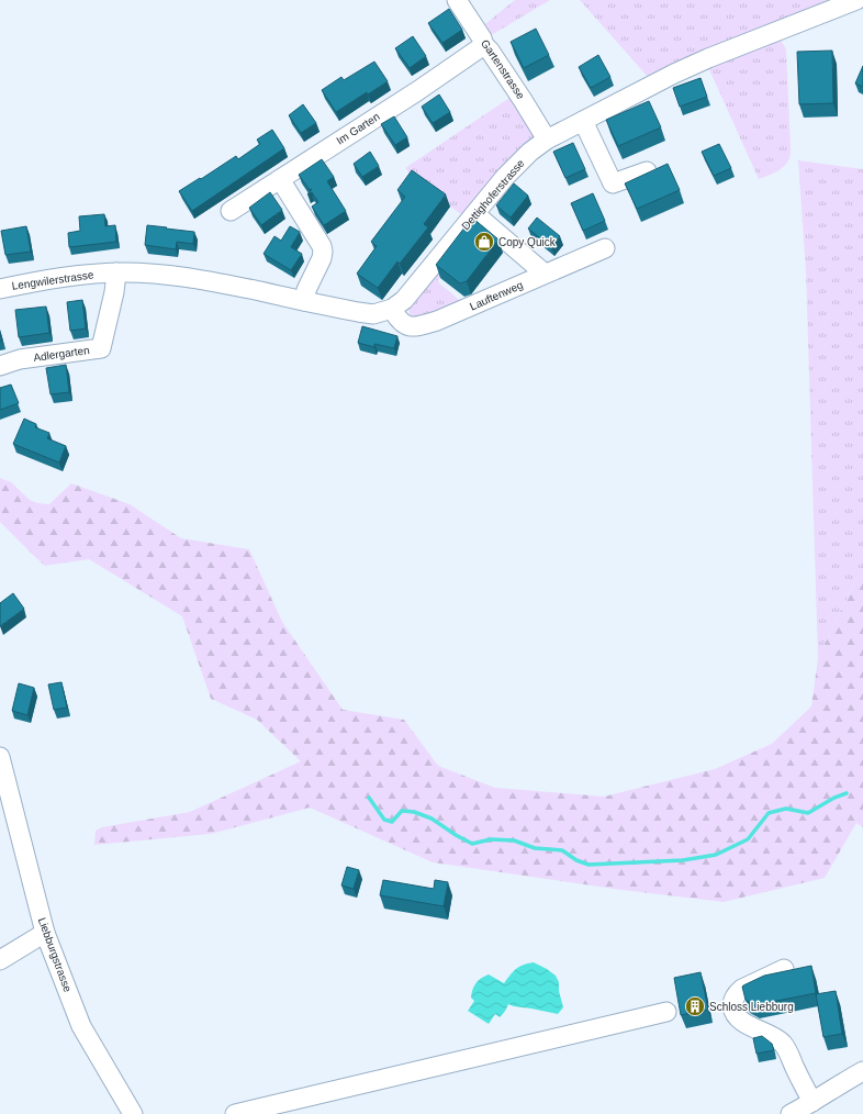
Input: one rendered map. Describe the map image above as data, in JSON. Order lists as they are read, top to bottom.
{
  "streets": {
    "street": [
      "Gartenstrasse",
      "Im Garten",
      "Dettighoferstrasse",
      "Lengwilerstrasse",
      "Lauftenweg",
      "Adlergarten",
      "Liebburgstrasse"
    ]
  },
  "crossings": [
    ["Gartenstrasse", "Im Garten"],
    ["Gartenstrasse", "Dettighoferstrasse"],
    ["Dettighoferstrasse", "Lengwilerstrasse"],
    ["Dettighoferstrasse", "Lauftenweg"],
    ["Dettighoferstrasse", "Adlergarten"],
    ["Lengwilerstrasse", "Adlergarten"]
  ],
  "places": {
    "shop": ["Copy Quick"],
    "building": ["Schloss Liebburg"]
  }
}
